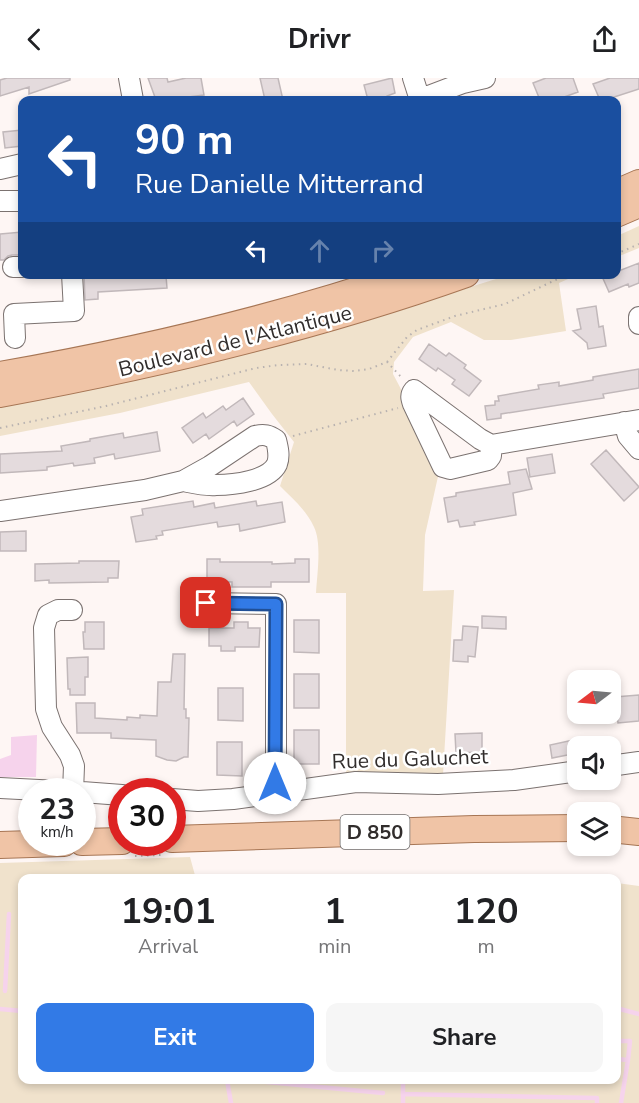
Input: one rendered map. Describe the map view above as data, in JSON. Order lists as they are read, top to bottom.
{
  "streets": {
    "main road": ["Boulevard de l'Atlantique", "D 850"],
    "street": ["Rue du Galuchet"]
  },
  "north": "left",
  "page": {
    "header": "Drivr",
    "turn": ["90 m", "Rue Danielle Mitterrand"],
    "speed": "23 km/h",
    "limit": "30",
    "eta": [
      "19:01",
      "Arrival",
      "1",
      "min",
      "120",
      "m"
    ],
    "buttons": ["Exit", "Share"]
  }
}
